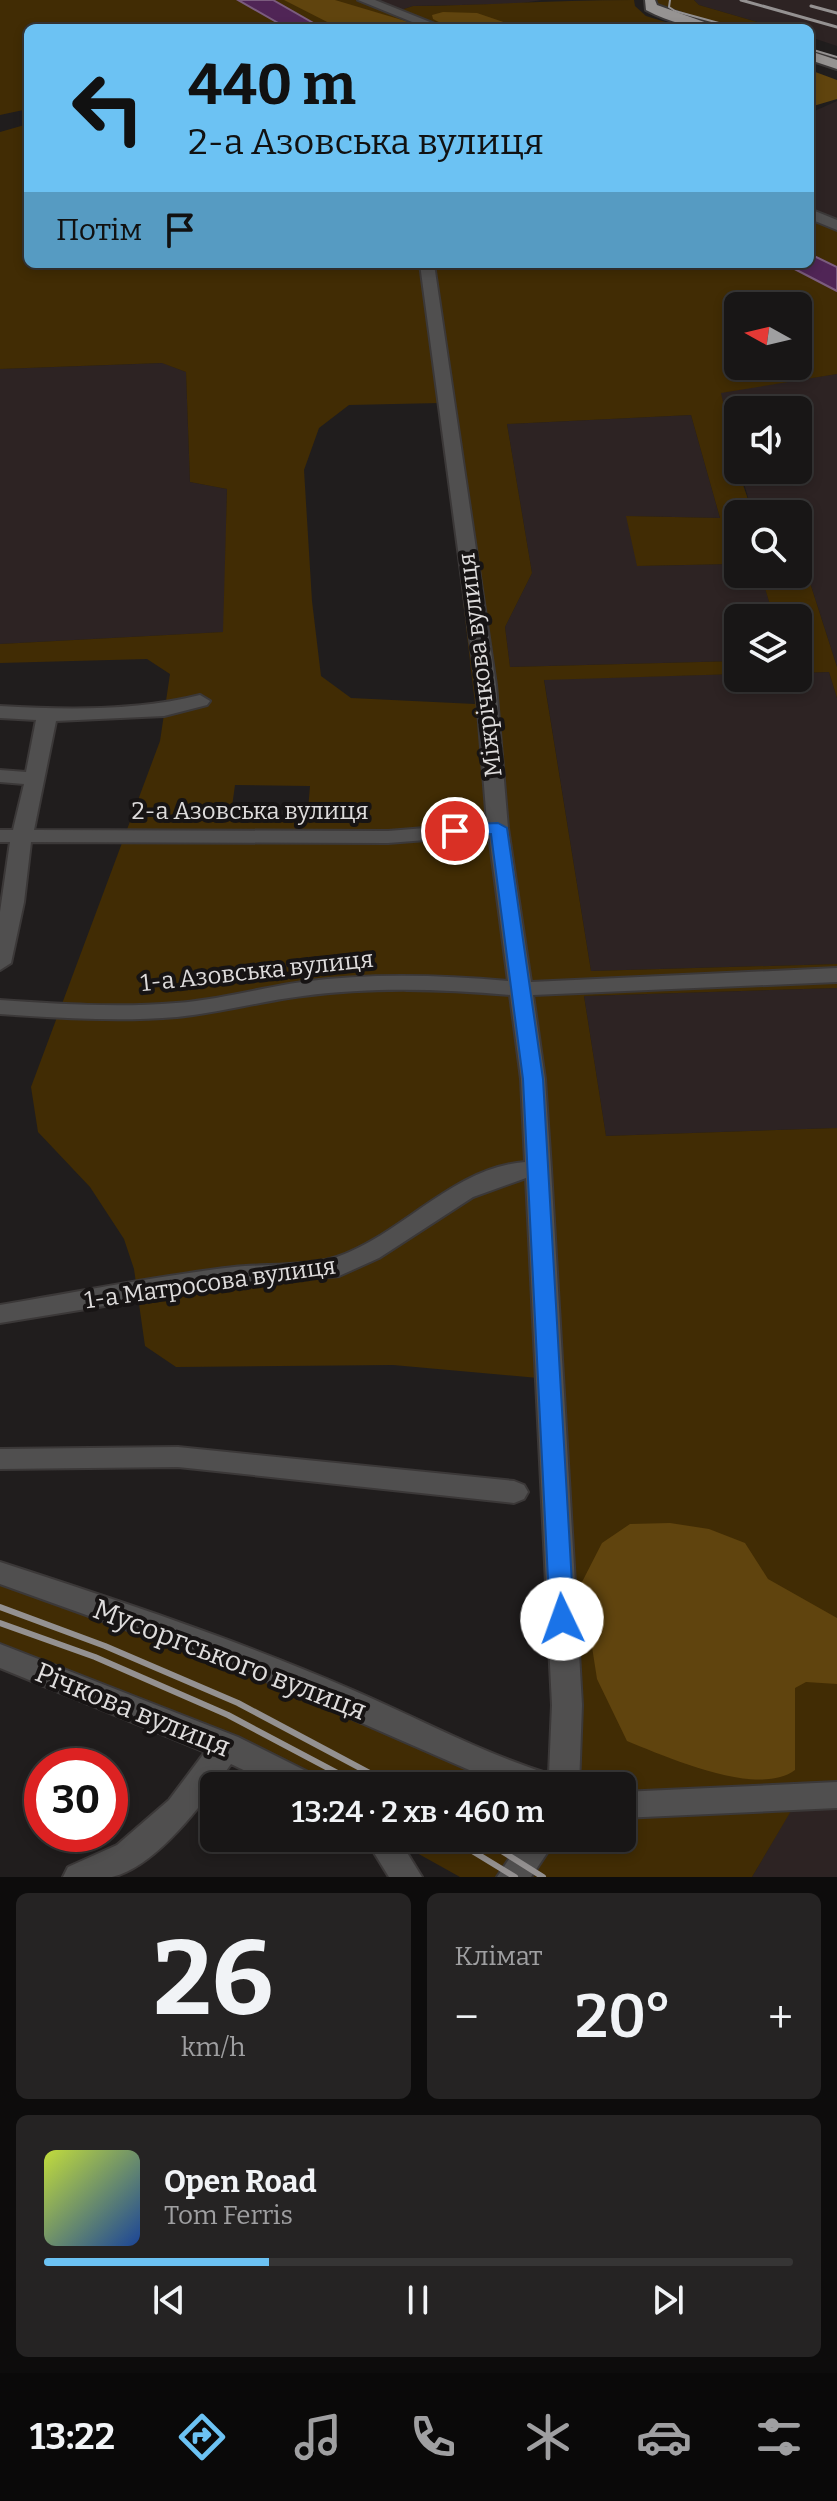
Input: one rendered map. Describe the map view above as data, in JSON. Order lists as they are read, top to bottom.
{
  "streets": {
    "street": [
      "Міжрічкова вулиця",
      "2-а Азовська вулиця",
      "1-а Азовська вулиця",
      "1-а Матросова вулиця",
      "Мусоргського вулиця",
      "Річкова вулиця"
    ]
  },
  "crossings": [
    ["Міжрічкова вулиця", "2-а Азовська вулиця"],
    ["Міжрічкова вулиця", "1-а Азовська вулиця"],
    ["Міжрічкова вулиця", "1-а Матросова вулиця"]
  ],
  "north": "left",
  "page": {
    "turn": ["440 m", "2-а Азовська вулиця"],
    "then": "Потім",
    "limit": "30",
    "trip": "13:24 · 2 хв · 460 m",
    "tile": [
      ["26", "km/h"],
      "Клімат"
    ],
    "heat": ["−", "20°", "+"],
    "song": ["Open Road", "Tom Ferris"],
    "tabs": "13:22"
  }
}
